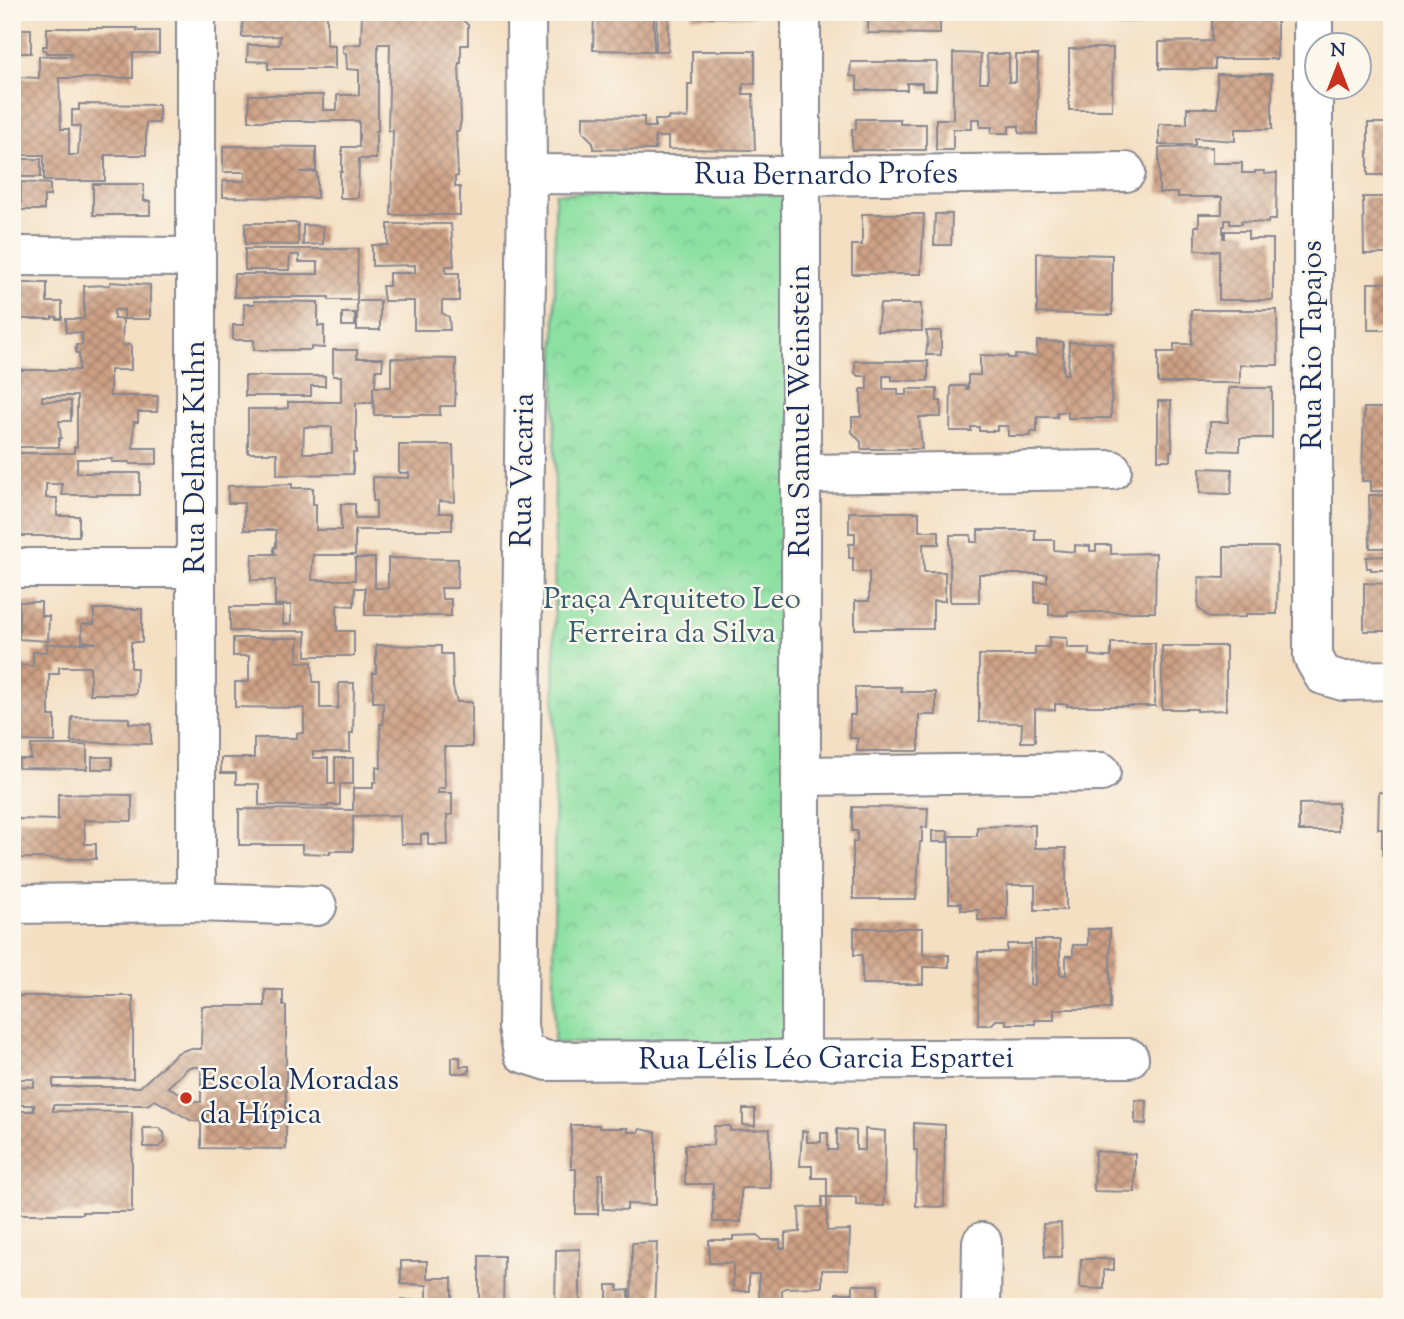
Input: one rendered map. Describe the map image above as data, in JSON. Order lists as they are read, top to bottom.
{
  "streets": {
    "street": [
      "Rua Bernardo Profes",
      "Rua Rio Tapajos",
      "Rua Samuel Weinstein",
      "Rua Delmar Kuhn",
      "Rua Vacaria",
      "Rua Lélis Léo Garcia Espartei"
    ]
  },
  "crossings": [
    ["Rua Bernardo Profes", "Rua Samuel Weinstein"],
    ["Rua Bernardo Profes", "Rua Vacaria"],
    ["Rua Samuel Weinstein", "Rua Lélis Léo Garcia Espartei"],
    ["Rua Vacaria", "Rua Lélis Léo Garcia Espartei"]
  ],
  "parks": ["Praça Arquiteto Leo Ferreira da Silva"],
  "places": ["Escola Moradas da Hípica"],
  "north": "top"
}
